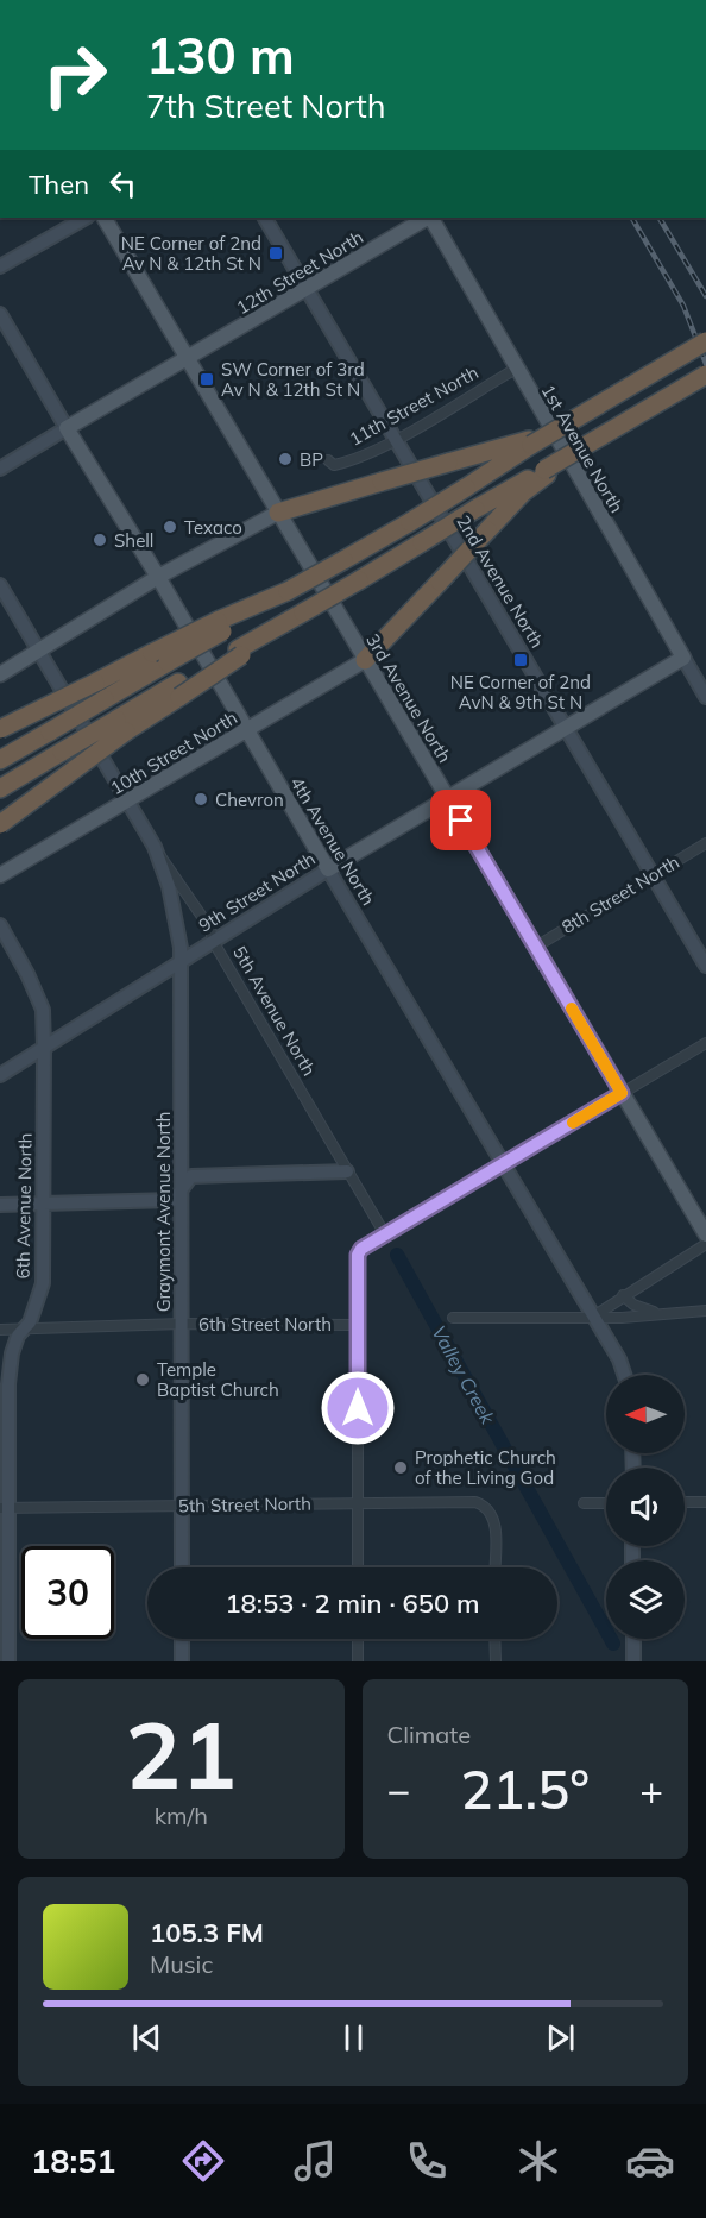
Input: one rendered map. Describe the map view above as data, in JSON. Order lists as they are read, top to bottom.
{
  "streets": {
    "main road": [
      "12th Street North",
      "1st Avenue North",
      "3rd Avenue North",
      "10th Street North",
      "4th Avenue North",
      "9th Street North"
    ],
    "street": [
      "11th Street North",
      "2nd Avenue North",
      "8th Street North",
      "5th Avenue North",
      "6th Avenue North",
      "Graymont Avenue North",
      "6th Street North",
      "5th Street North"
    ]
  },
  "crossings": [
    ["12th Street North", "2nd Avenue North"],
    ["12th Street North", "3rd Avenue North"],
    ["12th Street North", "4th Avenue North"],
    ["11th Street North", "1st Avenue North"],
    ["11th Street North", "2nd Avenue North"],
    ["1st Avenue North", "9th Street North"],
    ["2nd Avenue North", "9th Street North"],
    ["2nd Avenue North", "8th Street North"],
    ["3rd Avenue North", "10th Street North"],
    ["3rd Avenue North", "9th Street North"],
    ["3rd Avenue North", "8th Street North"],
    ["10th Street North", "4th Avenue North"],
    ["10th Street North", "5th Avenue North"],
    ["4th Avenue North", "9th Street North"],
    ["9th Street North", "5th Avenue North"],
    ["9th Street North", "6th Avenue North"],
    ["9th Street North", "Graymont Avenue North"],
    ["5th Avenue North", "Graymont Avenue North"],
    ["6th Avenue North", "6th Street North"],
    ["6th Avenue North", "5th Street North"],
    ["Graymont Avenue North", "6th Street North"],
    ["Graymont Avenue North", "5th Street North"]
  ],
  "water": ["Valley Creek"],
  "places": {
    "transit": ["NE Corner of 2nd Av N & 12th St N", "SW Corner of 3rd Av N & 12th St N", "NE Corner of 2nd AvN & 9th St N"],
    "other": [
      "BP",
      "Texaco",
      "Shell",
      "Chevron",
      "Temple Baptist Church",
      "Prophetic Church of the Living God"
    ]
  },
  "north": "left",
  "page": {
    "turn": ["130 m", "7th Street North"],
    "then": "Then",
    "limit": "30",
    "trip": "18:53 · 2 min · 650 m",
    "tile": [
      ["21", "km/h"],
      "Climate"
    ],
    "heat": ["−", "21.5°", "+"],
    "song": ["105.3 FM", "Music"],
    "tabs": "18:51"
  }
}
